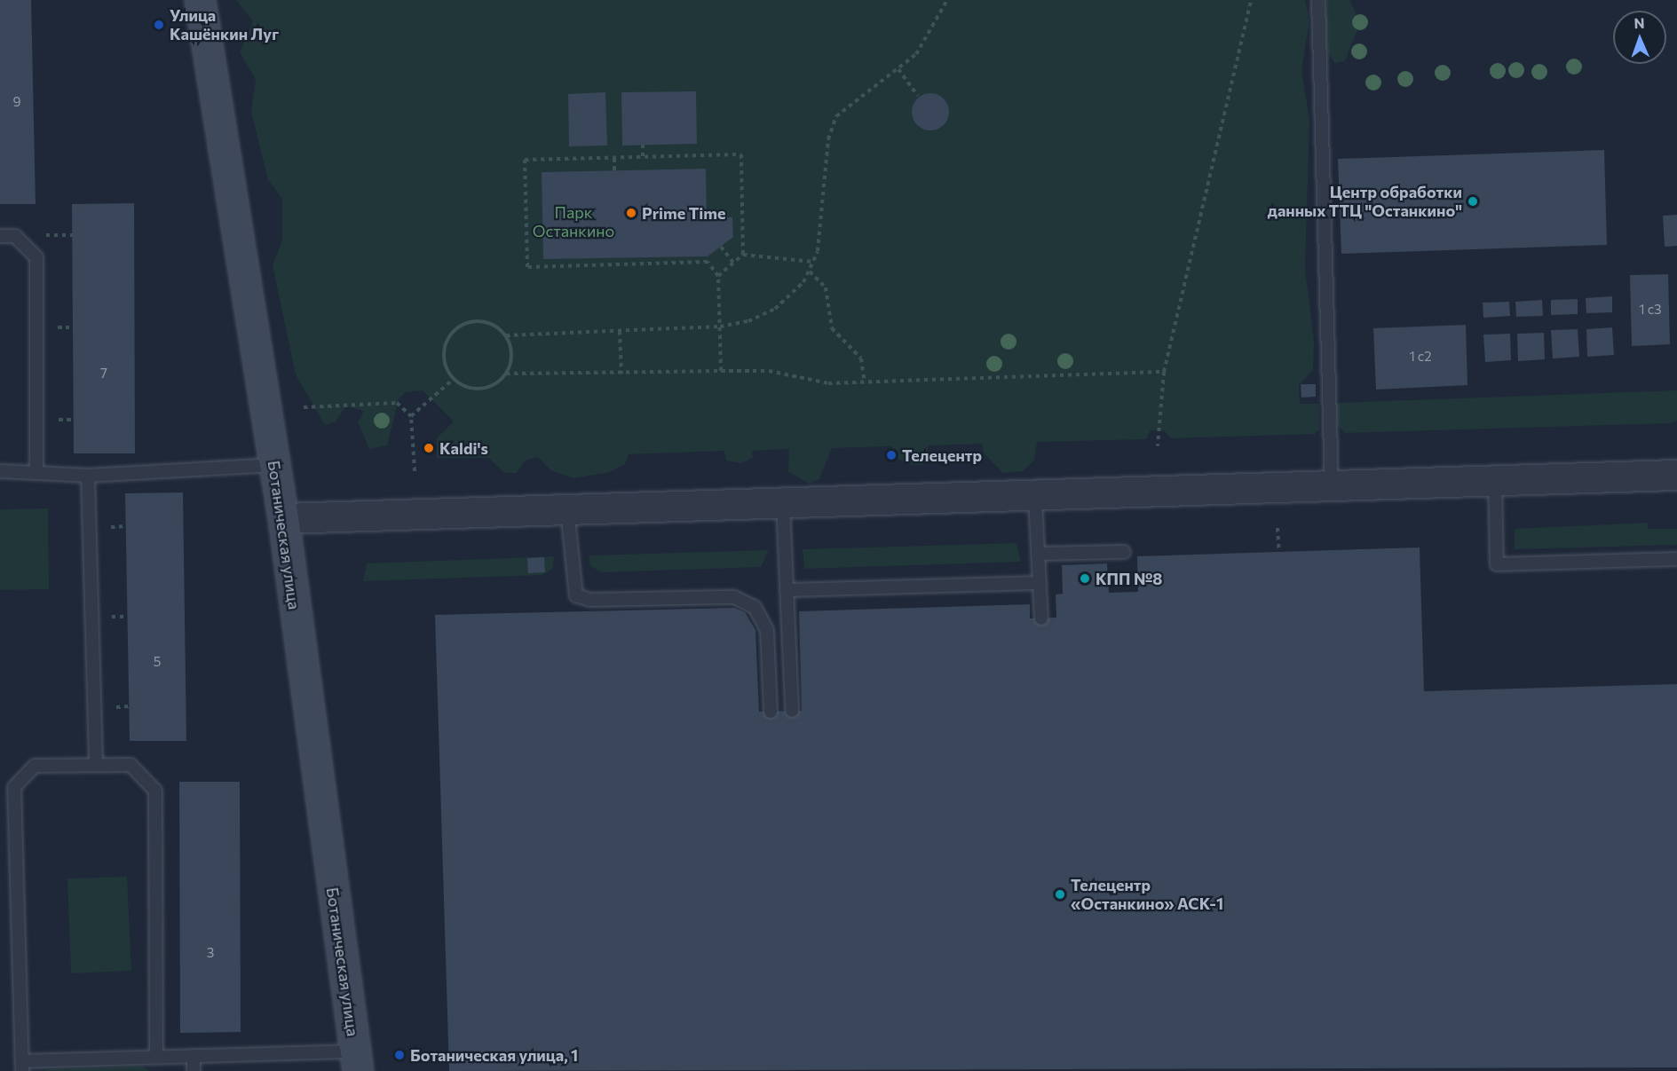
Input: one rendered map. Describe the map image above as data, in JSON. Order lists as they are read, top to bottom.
{
  "streets": {
    "main road": ["Ботаническая улица"]
  },
  "parks": ["Парк Останкино"],
  "places": [
    "Улица Кашёнкин Луг",
    "Центр обработки данных ТТЦ \"Останкино\"",
    "Prime Time",
    "Kaldi's",
    "Телецентр",
    "КПП №8",
    "Телецентр «Останкино» АСК-1",
    "Ботаническая улица, 1"
  ],
  "house_numbers": [
    "9",
    "1 с3",
    "1 с2",
    "7",
    "5",
    "3"
  ],
  "north": "top"
}
